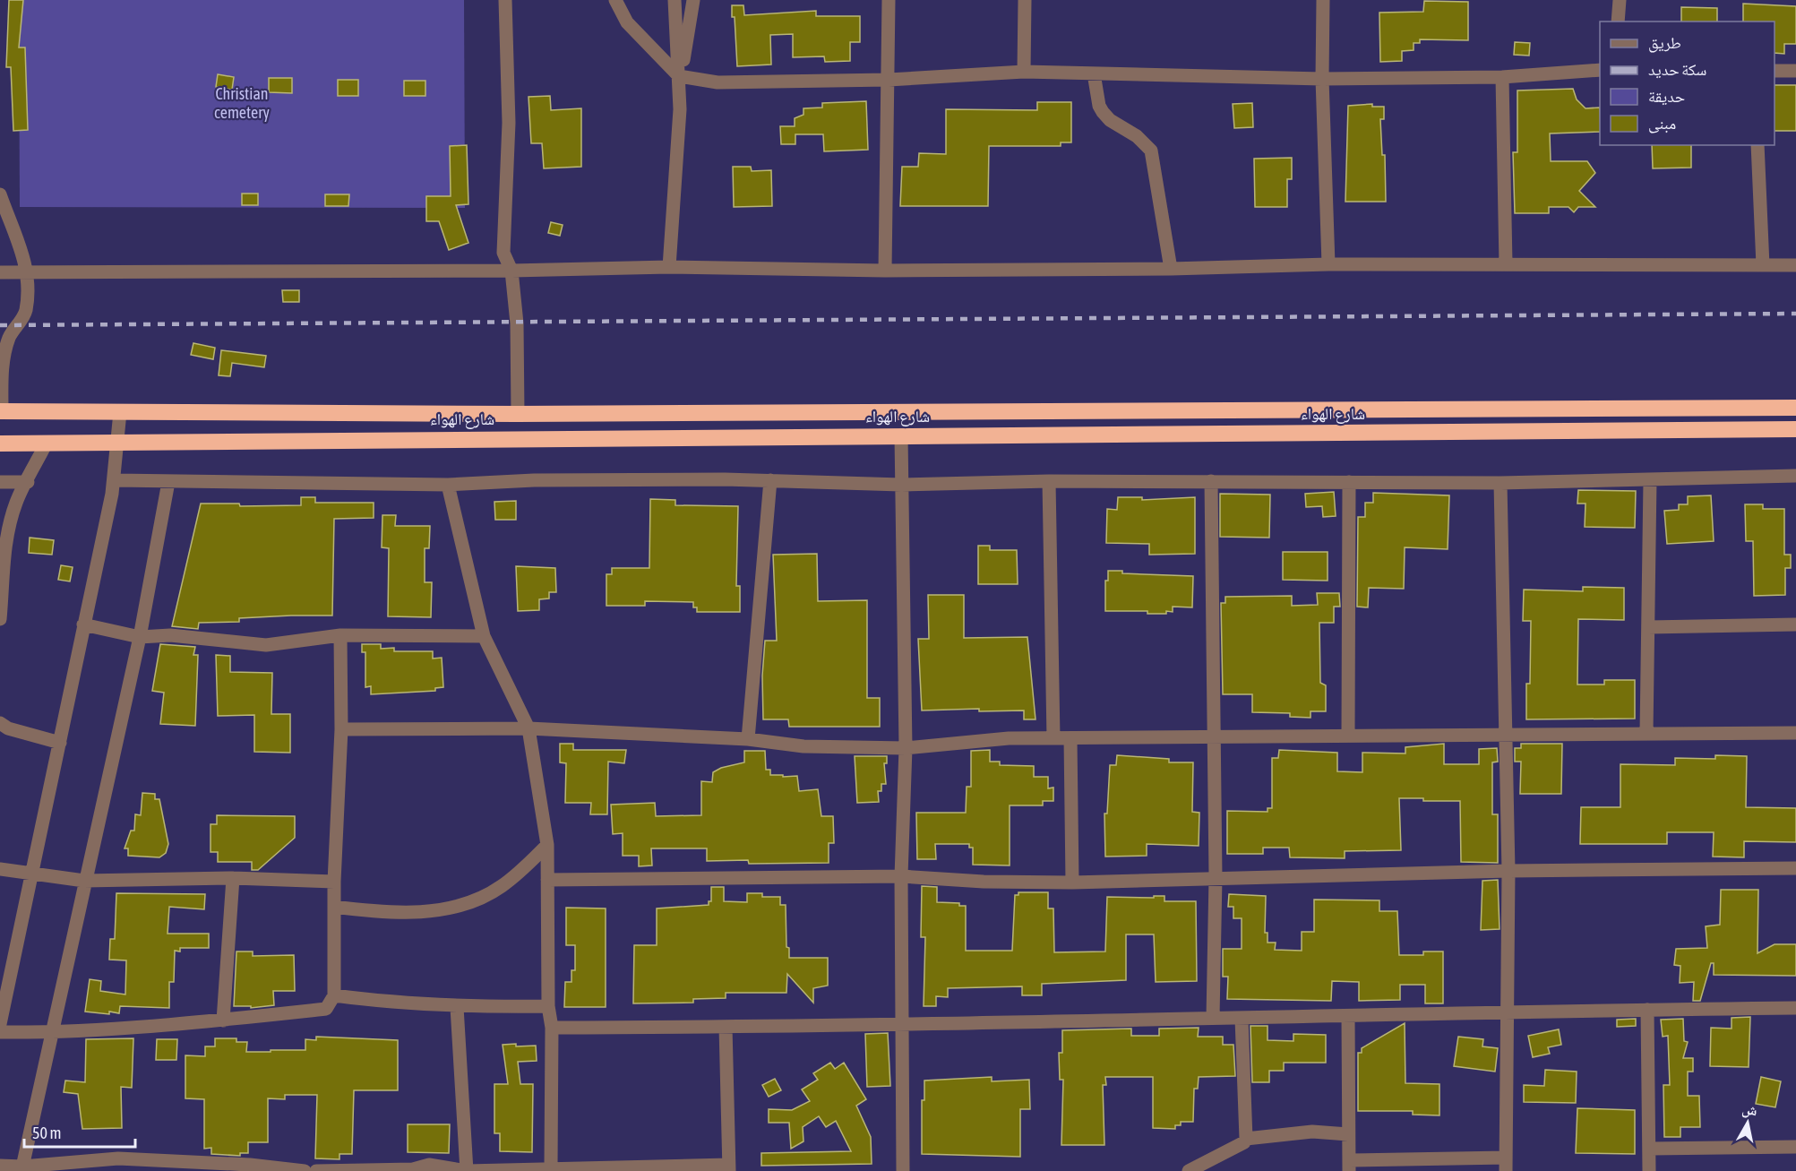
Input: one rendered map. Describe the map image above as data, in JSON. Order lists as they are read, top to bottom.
{
  "streets": {
    "highway": ["شارع الهواء"]
  },
  "parks": ["Christian cemetery"],
  "legend": [
    "طريق",
    "سكة حديد",
    "حديقة",
    "مبنى"
  ],
  "scale_bar": "50 m",
  "north": "top"
}
